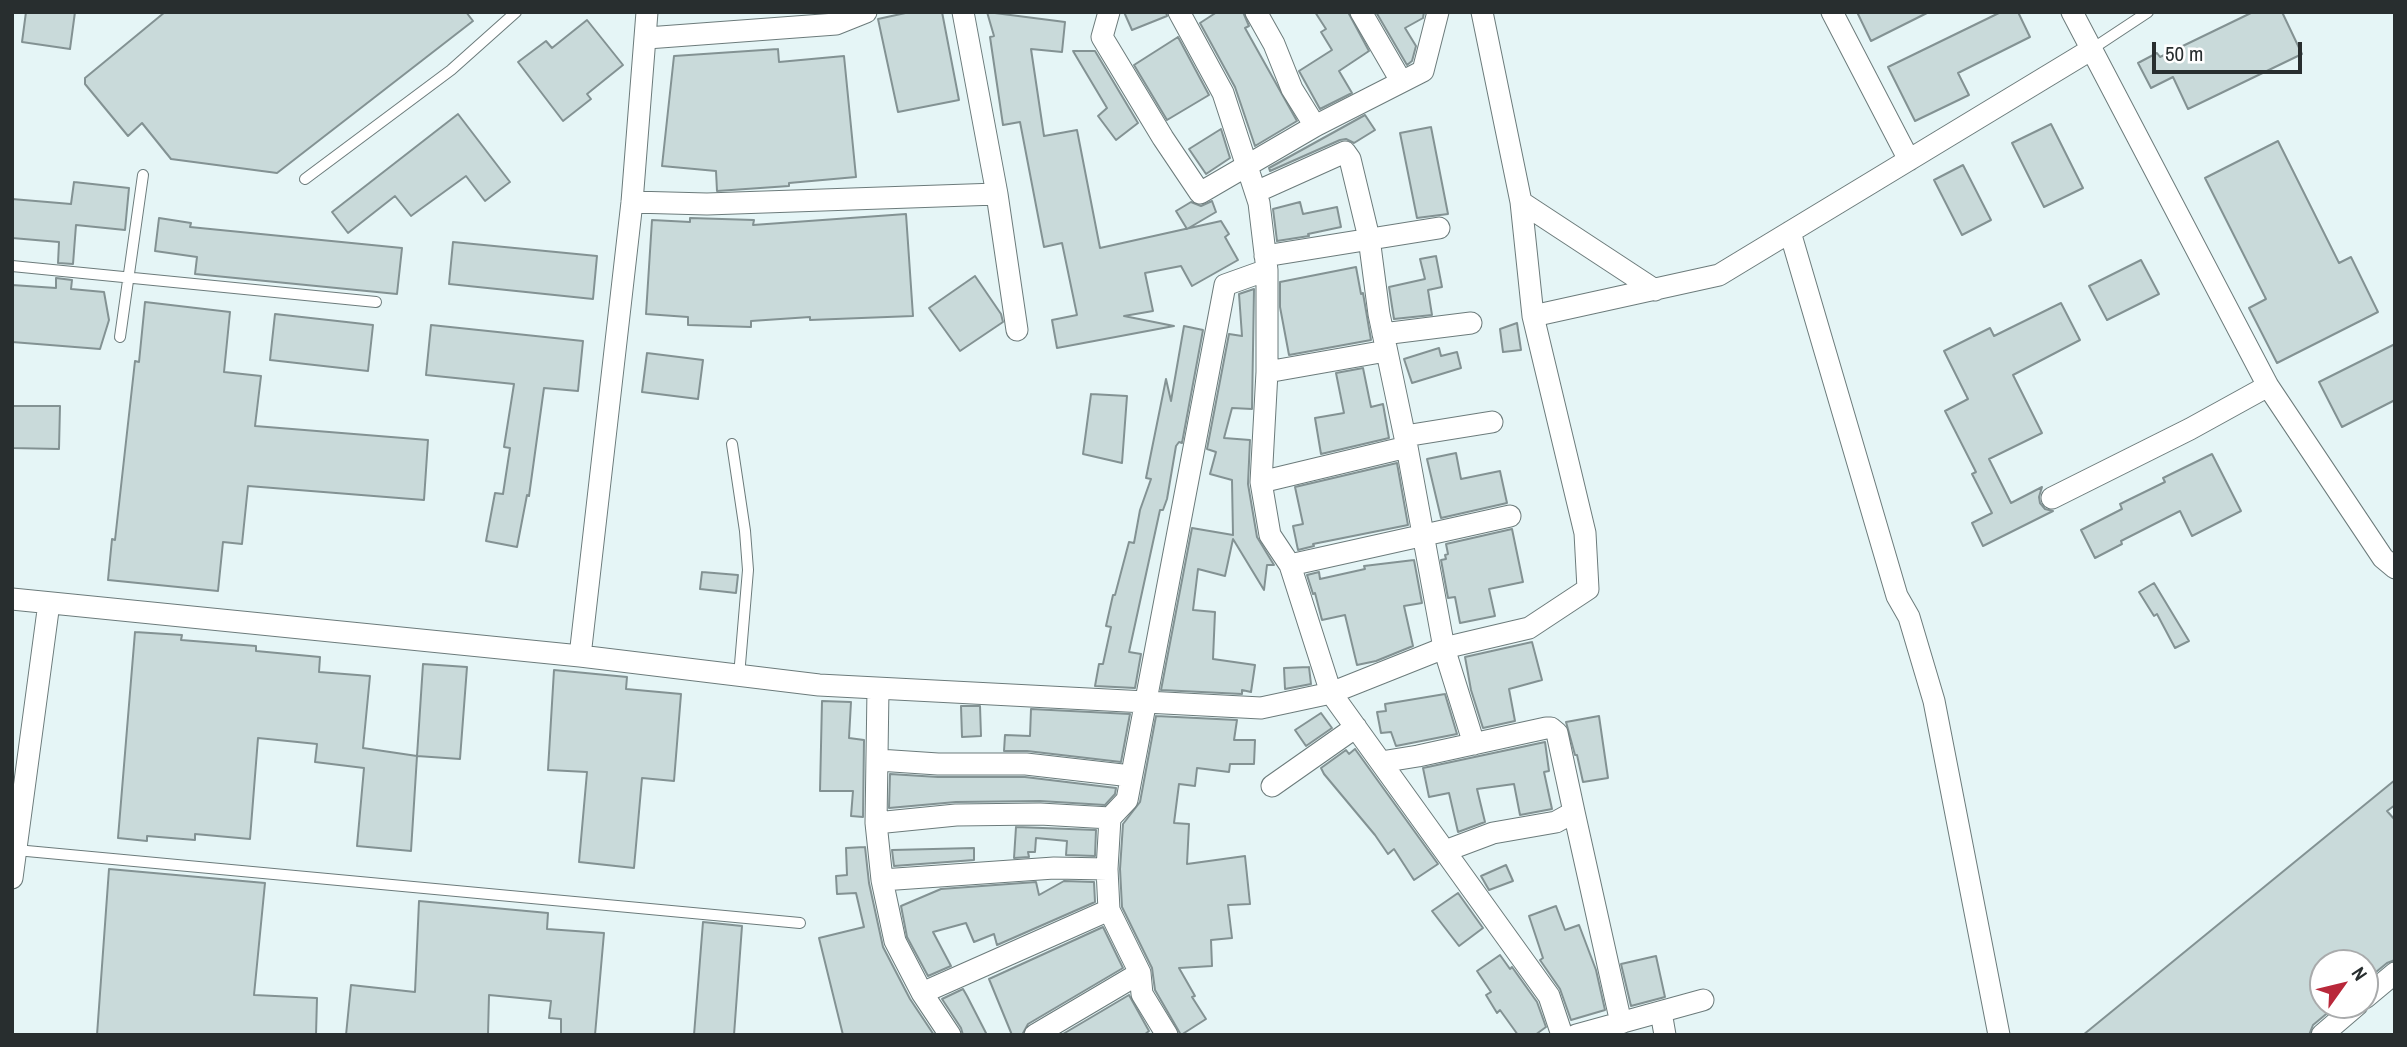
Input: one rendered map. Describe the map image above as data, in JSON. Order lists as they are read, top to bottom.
{
  "scale_bar": "50 m",
  "north": "top right"
}
